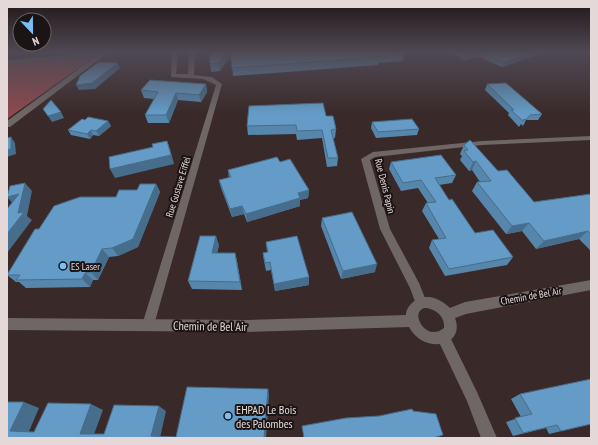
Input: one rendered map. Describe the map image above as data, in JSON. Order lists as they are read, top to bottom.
{
  "streets": {
    "street": ["Rue Denis Papin", "Rue Gustave Eiffel", "Chemin de Bel Air"]
  },
  "crossings": [
    ["Rue Denis Papin", "Chemin de Bel Air"],
    ["Rue Gustave Eiffel", "Chemin de Bel Air"]
  ],
  "places": ["ES Laser", "EHPAD Le Bois des Palombes"],
  "north": "bottom"
}
